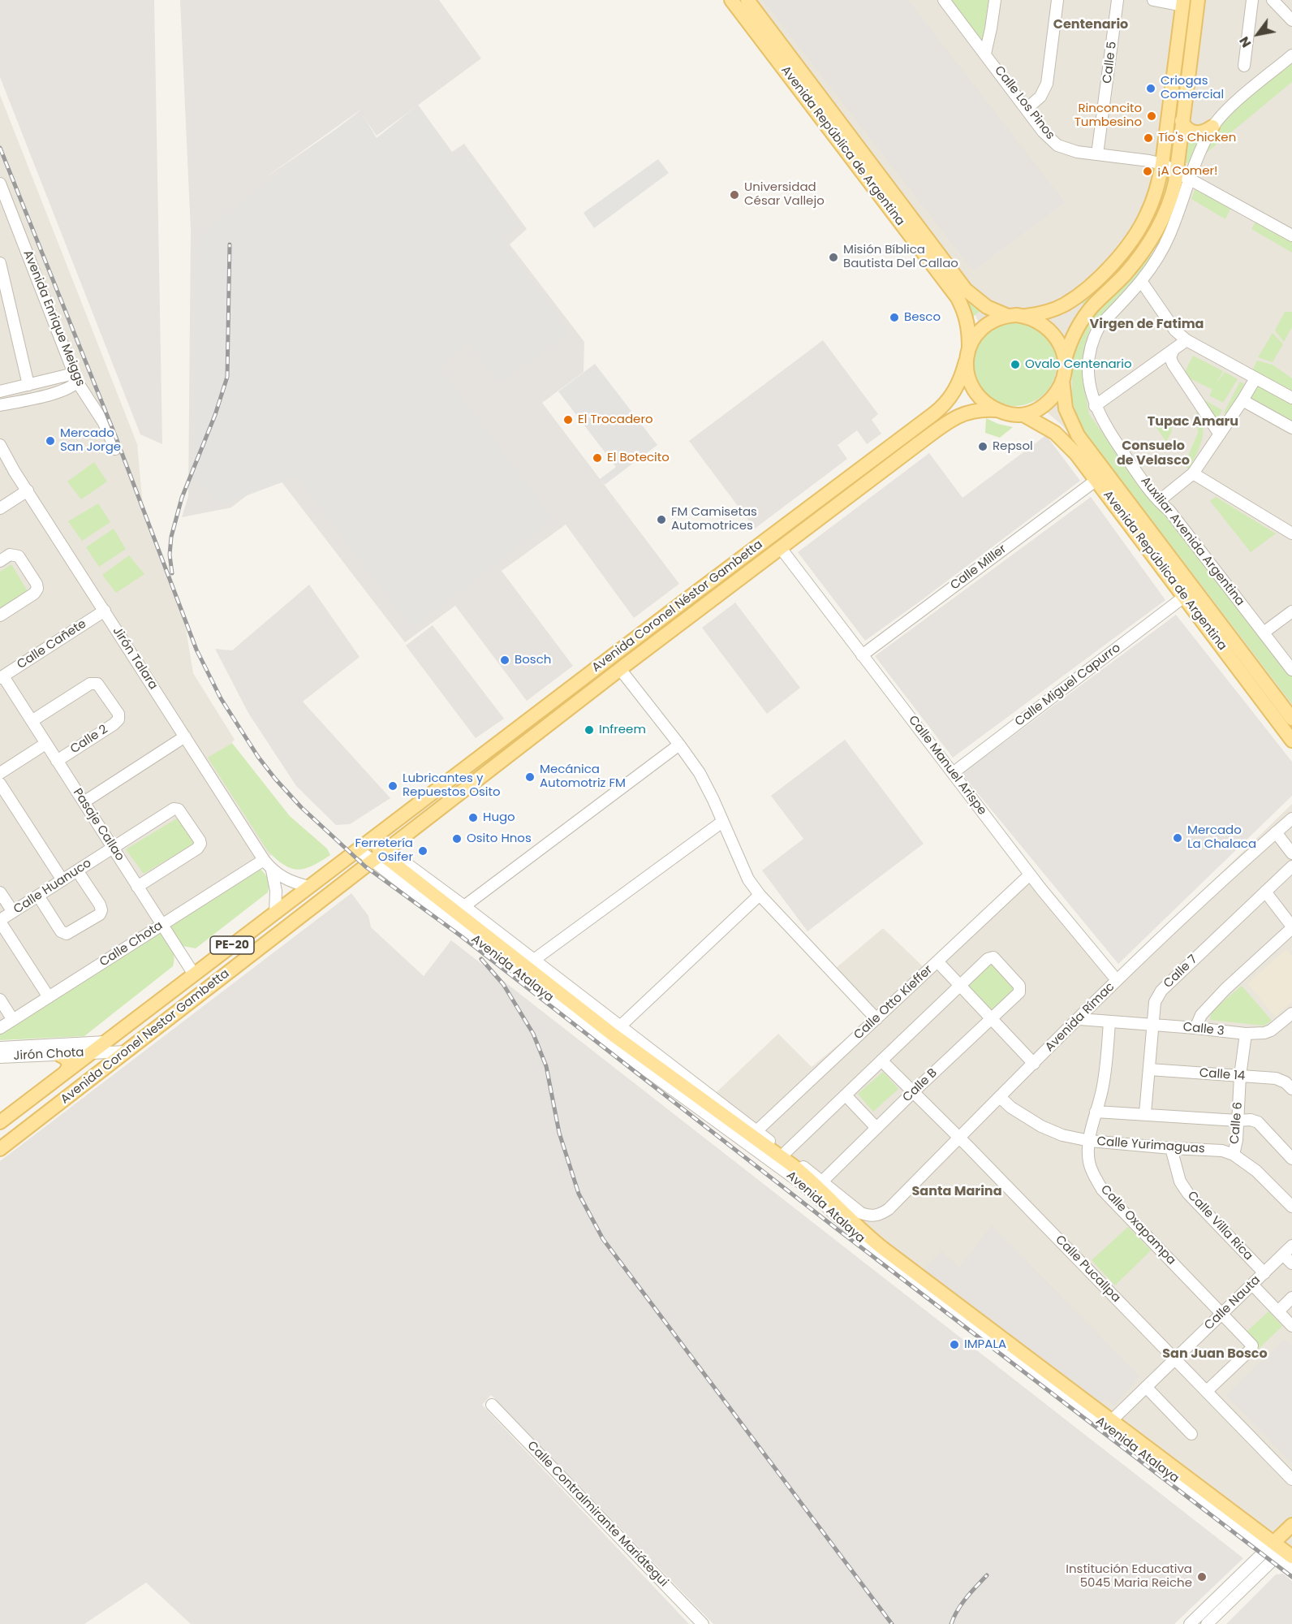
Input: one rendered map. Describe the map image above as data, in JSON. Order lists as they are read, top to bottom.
{
  "streets": {
    "main road": [
      "Avenida República de Argentina",
      "Avenida Coronel Néstor Gambetta",
      "PE-20",
      "Avenida Atalaya",
      "Avenida Coronel Nestor Gambetta"
    ],
    "street": [
      "Calle 5",
      "Calle Los Pinos",
      "Avenida Enrique Meiggs",
      "Auxiliar Avenida Argentina",
      "Calle Miller",
      "Calle Cañete",
      "Jirón Talara",
      "Calle Miguel Capurro",
      "Calle 2",
      "Calle Manuel Arispe",
      "Pasaje Callao",
      "Calle Huanuco",
      "Calle Chota",
      "Calle 7",
      "Calle Otto Kieffer",
      "Avenida Rímac",
      "Calle 3",
      "Jirón Chota",
      "Calle 14",
      "Calle B",
      "Calle 6",
      "Calle Yurimaguas",
      "Calle Oxapampa",
      "Calle Villa Rica",
      "Calle Pucallpa",
      "Calle Nauta",
      "Calle Contralmirante Mariátegui"
    ]
  },
  "crossings": [
    ["Calle 5", "Calle Los Pinos"],
    ["Calle Los Pinos", "Auxiliar Avenida Argentina"],
    ["Avenida República de Argentina", "Calle Miller"],
    ["Avenida República de Argentina", "Avenida Coronel Néstor Gambetta"],
    ["Avenida República de Argentina", "Calle Miguel Capurro"],
    ["Calle Miller", "Calle Manuel Arispe"],
    ["Avenida Coronel Néstor Gambetta", "Calle Manuel Arispe"],
    ["Avenida Coronel Néstor Gambetta", "Avenida Atalaya"],
    ["Avenida Coronel Néstor Gambetta", "Avenida Coronel Nestor Gambetta"],
    ["Calle Cañete", "Jirón Talara"],
    ["Calle Cañete", "Pasaje Callao"],
    ["Jirón Talara", "Calle Chota"],
    ["Jirón Talara", "Avenida Coronel Nestor Gambetta"],
    ["Calle Miguel Capurro", "Calle Manuel Arispe"],
    ["Calle 2", "Pasaje Callao"],
    ["Calle Manuel Arispe", "Calle Otto Kieffer"],
    ["Calle Manuel Arispe", "Avenida Rímac"],
    ["Pasaje Callao", "Calle Huanuco"],
    ["Pasaje Callao", "Calle Chota"],
    ["Pasaje Callao", "Avenida Coronel Nestor Gambetta"],
    ["Avenida Atalaya", "Calle Otto Kieffer"],
    ["Avenida Atalaya", "Avenida Rímac"],
    ["Avenida Atalaya", "Avenida Coronel Nestor Gambetta"],
    ["Avenida Atalaya", "Calle B"],
    ["Avenida Atalaya", "Calle Nauta"],
    ["Calle 7", "Calle 3"],
    ["Calle 7", "Calle 14"],
    ["Avenida Rímac", "Calle Yurimaguas"],
    ["Avenida Rímac", "Calle Pucallpa"],
    ["Calle 3", "Calle 6"],
    ["Calle 3", "Calle Oxapampa"],
    ["Avenida Coronel Nestor Gambetta", "Jirón Chota"],
    ["Calle 14", "Calle 6"],
    ["Calle B", "Calle Pucallpa"],
    ["Calle 6", "Calle Yurimaguas"],
    ["Calle Yurimaguas", "Calle Oxapampa"],
    ["Calle Yurimaguas", "Calle Villa Rica"],
    ["Calle Oxapampa", "Calle Pucallpa"],
    ["Calle Oxapampa", "Calle Nauta"],
    ["Calle Villa Rica", "Calle Nauta"],
    ["Calle Pucallpa", "Calle Nauta"]
  ],
  "districts": [
    "Centenario",
    "Virgen de Fatima",
    "Tupac Amaru",
    "Consuelo de Velasco",
    "Santa Marina",
    "San Juan Bosco"
  ],
  "places": [
    "Criogas Comercial",
    "Rinconcito Tumbesino",
    "Tío's Chicken",
    "¡A Comer!",
    "Universidad César Vallejo",
    "Misión Bíblica Bautista Del Callao",
    "Besco",
    "Ovalo Centenario",
    "El Trocadero",
    "Mercado San Jorge",
    "Repsol",
    "El Botecito",
    "FM Camisetas Automotrices",
    "Bosch",
    "Infreem",
    "Mecánica Automotriz FM",
    "Lubricantes y Repuestos Osito",
    "Hugo",
    "Mercado La Chalaca",
    "Osito Hnos",
    "Ferretería Osifer",
    "IMPALA",
    "Institución Educativa 5045 Maria Reiche"
  ],
  "north": "bottom left"
}
